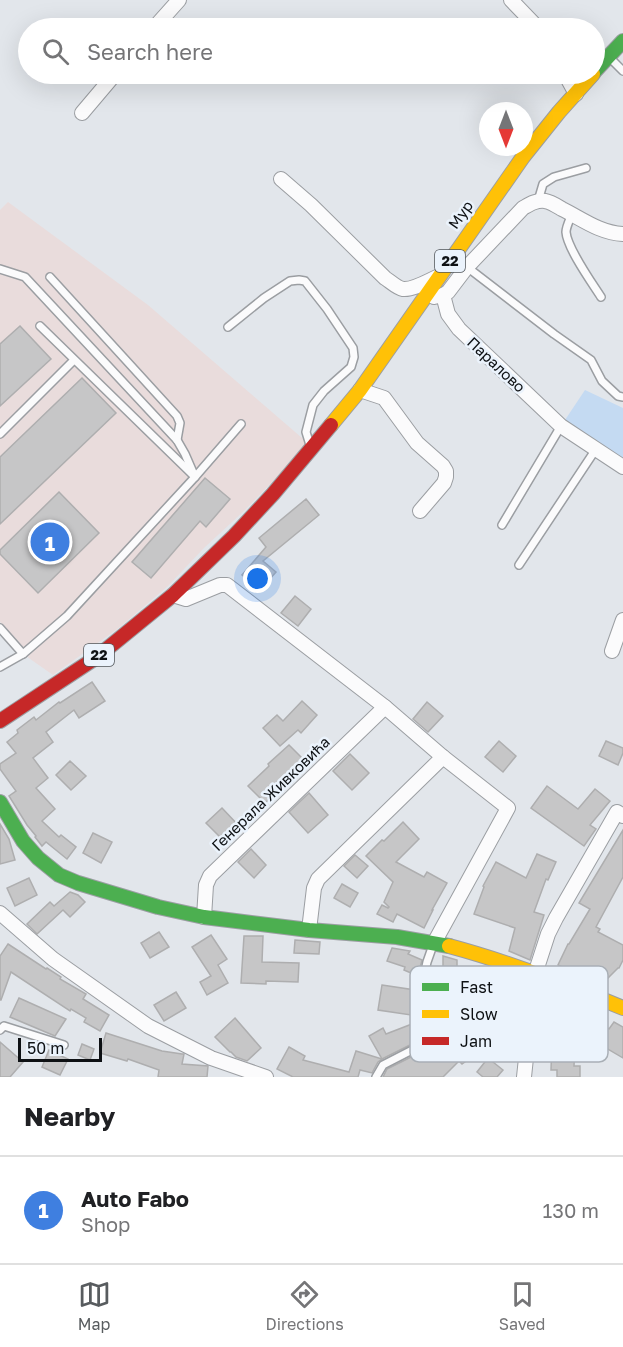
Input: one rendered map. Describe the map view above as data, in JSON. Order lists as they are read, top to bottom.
{
  "streets": {
    "main road": ["Мур", "22"],
    "street": ["Паралово", "Генерала Живковића"]
  },
  "crossings": [
    ["Мур", "22"]
  ],
  "legend": ["Fast", "Slow", "Jam"],
  "scale_bar": "50 m",
  "north": "bottom",
  "page": {
    "search": "Search here",
    "pins": "1",
    "scale": "50 m",
    "heading": "Nearby",
    "list": [
      {
        "mark": "1",
        "name": "Auto Fabo",
        "note": "Shop",
        "value": "130 m"
      }
    ],
    "nav": ["Map", "Directions", "Saved"]
  }
}
